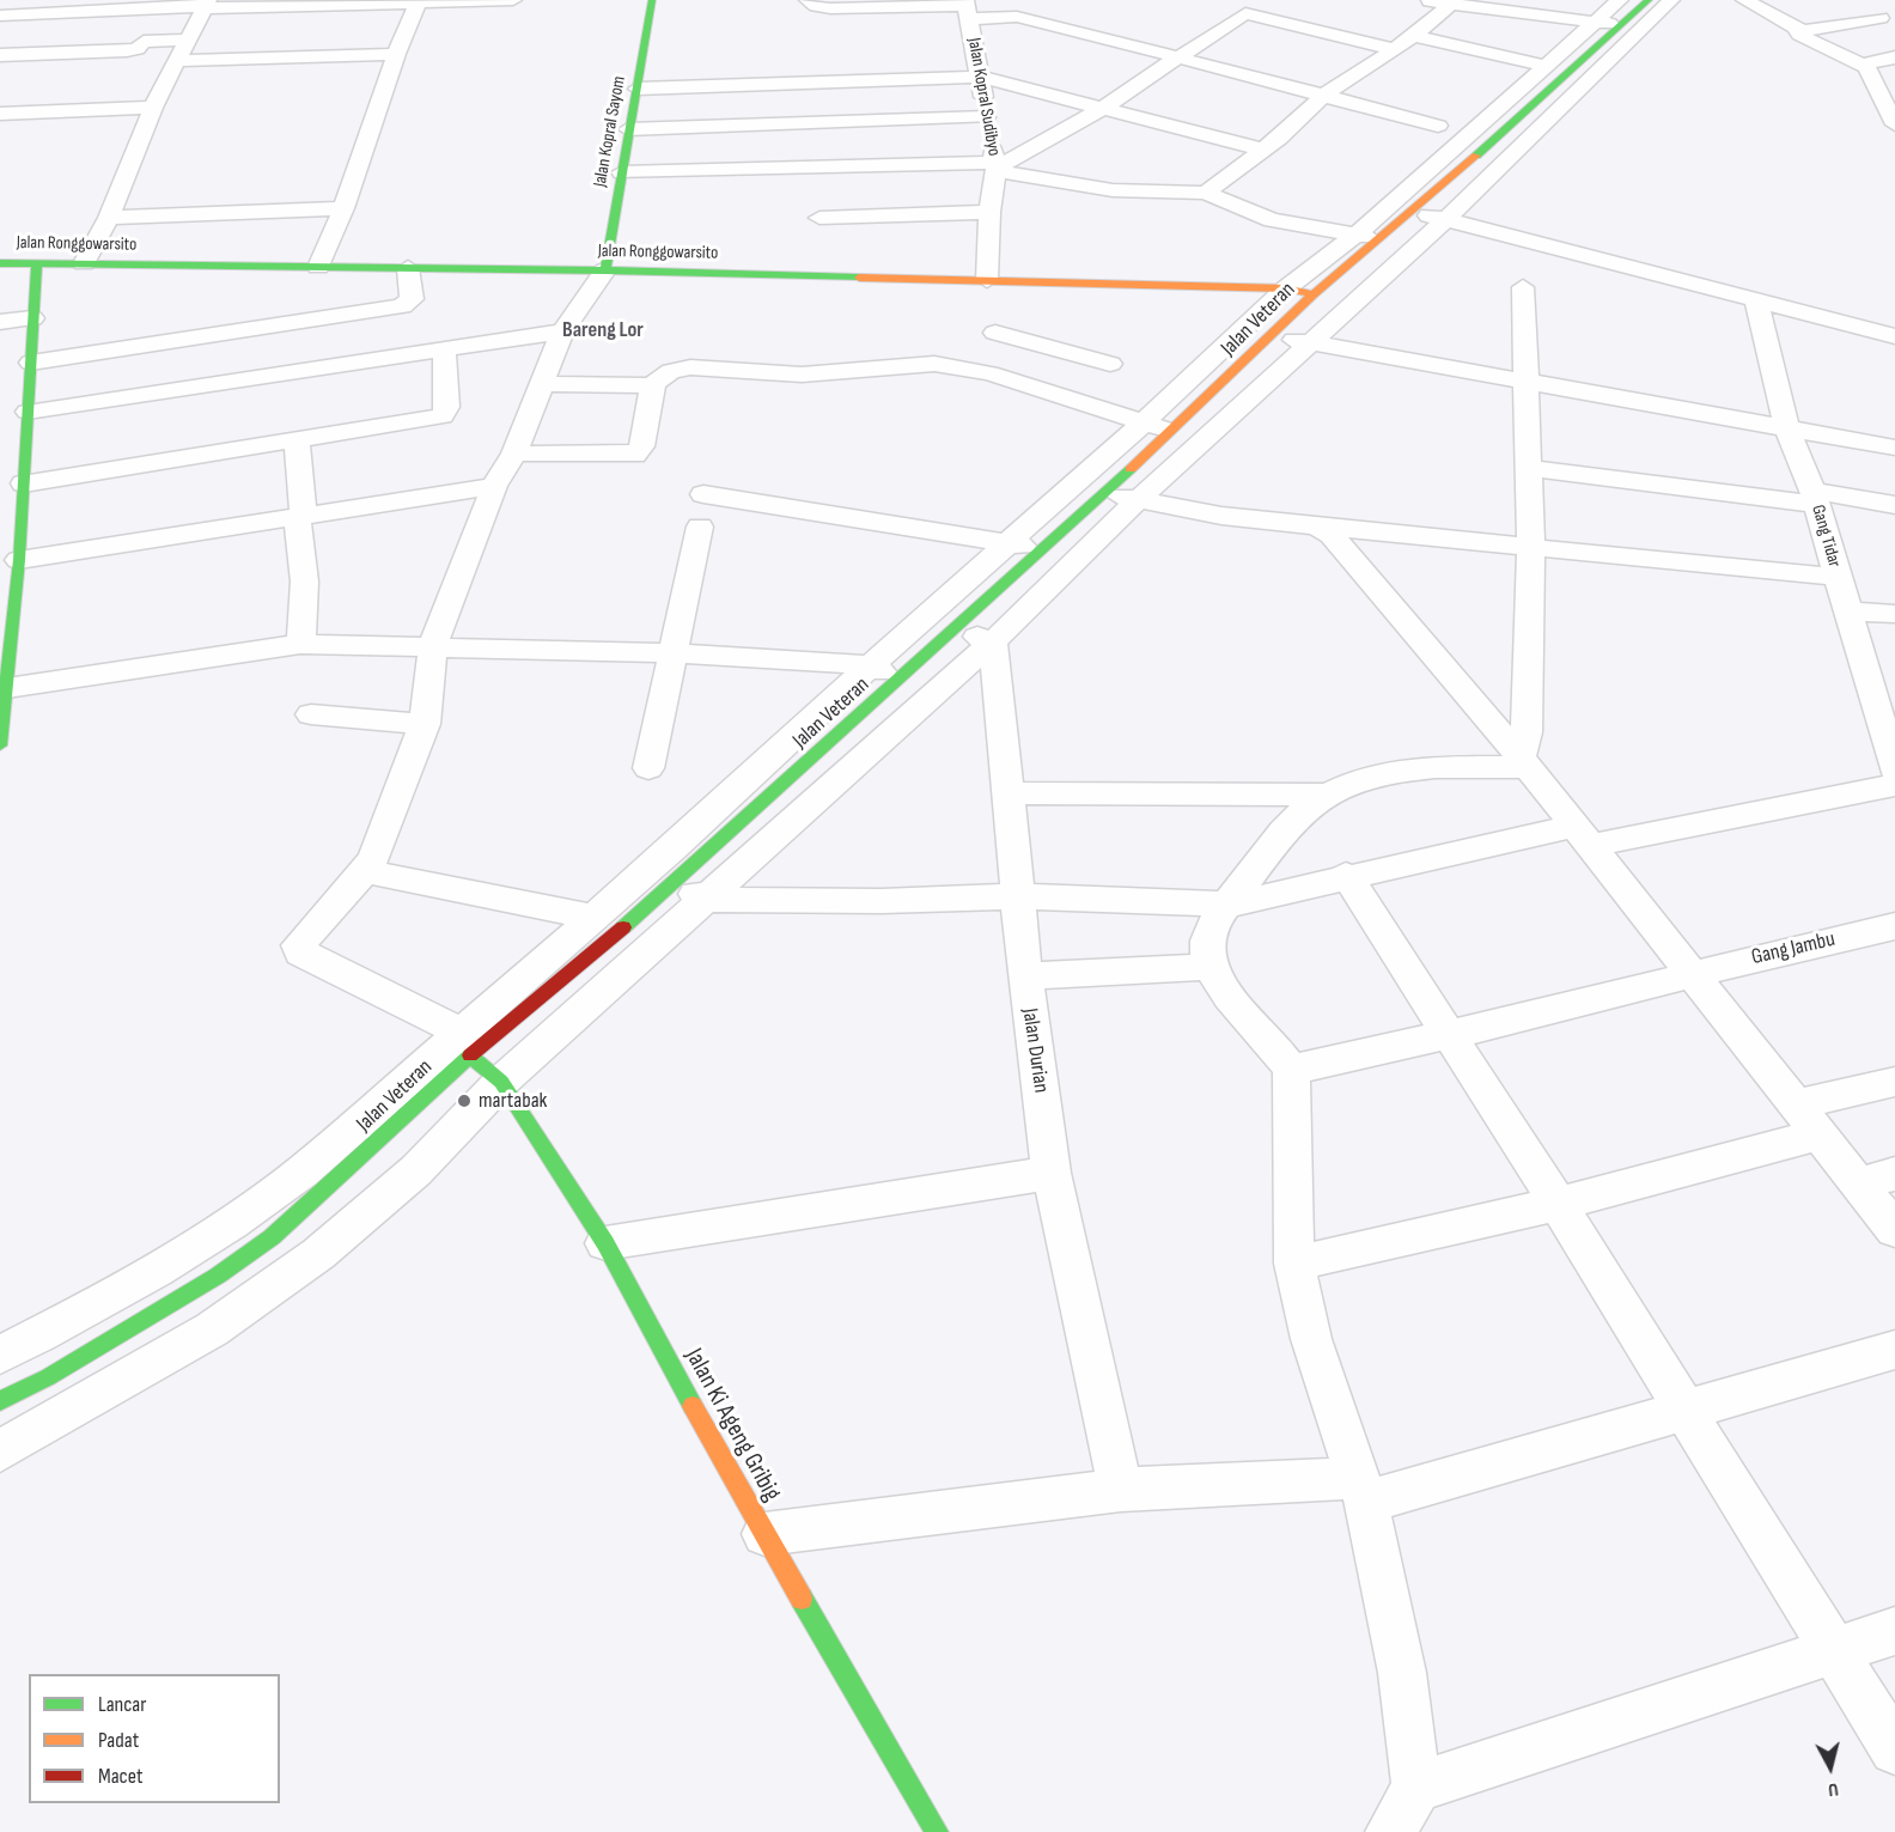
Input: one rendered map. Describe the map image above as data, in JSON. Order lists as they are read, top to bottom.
{
  "streets": {
    "street": [
      "Jalan Kopral Sudibyo",
      "Jalan Kopral Sayom",
      "Jalan Ronggowarsito",
      "Jalan Veteran",
      "Gang Tidar",
      "Gang Jambu",
      "Jalan Durian",
      "Jalan Ki Ageng Gribig"
    ]
  },
  "crossings": [
    ["Jalan Kopral Sudibyo", "Jalan Ronggowarsito"],
    ["Jalan Kopral Sayom", "Jalan Ronggowarsito"],
    ["Jalan Ronggowarsito", "Jalan Veteran"],
    ["Jalan Veteran", "Jalan Ki Ageng Gribig"]
  ],
  "districts": ["Bareng Lor"],
  "places": ["martabak"],
  "legend": ["Lancar", "Padat", "Macet"],
  "north": "bottom"
}
